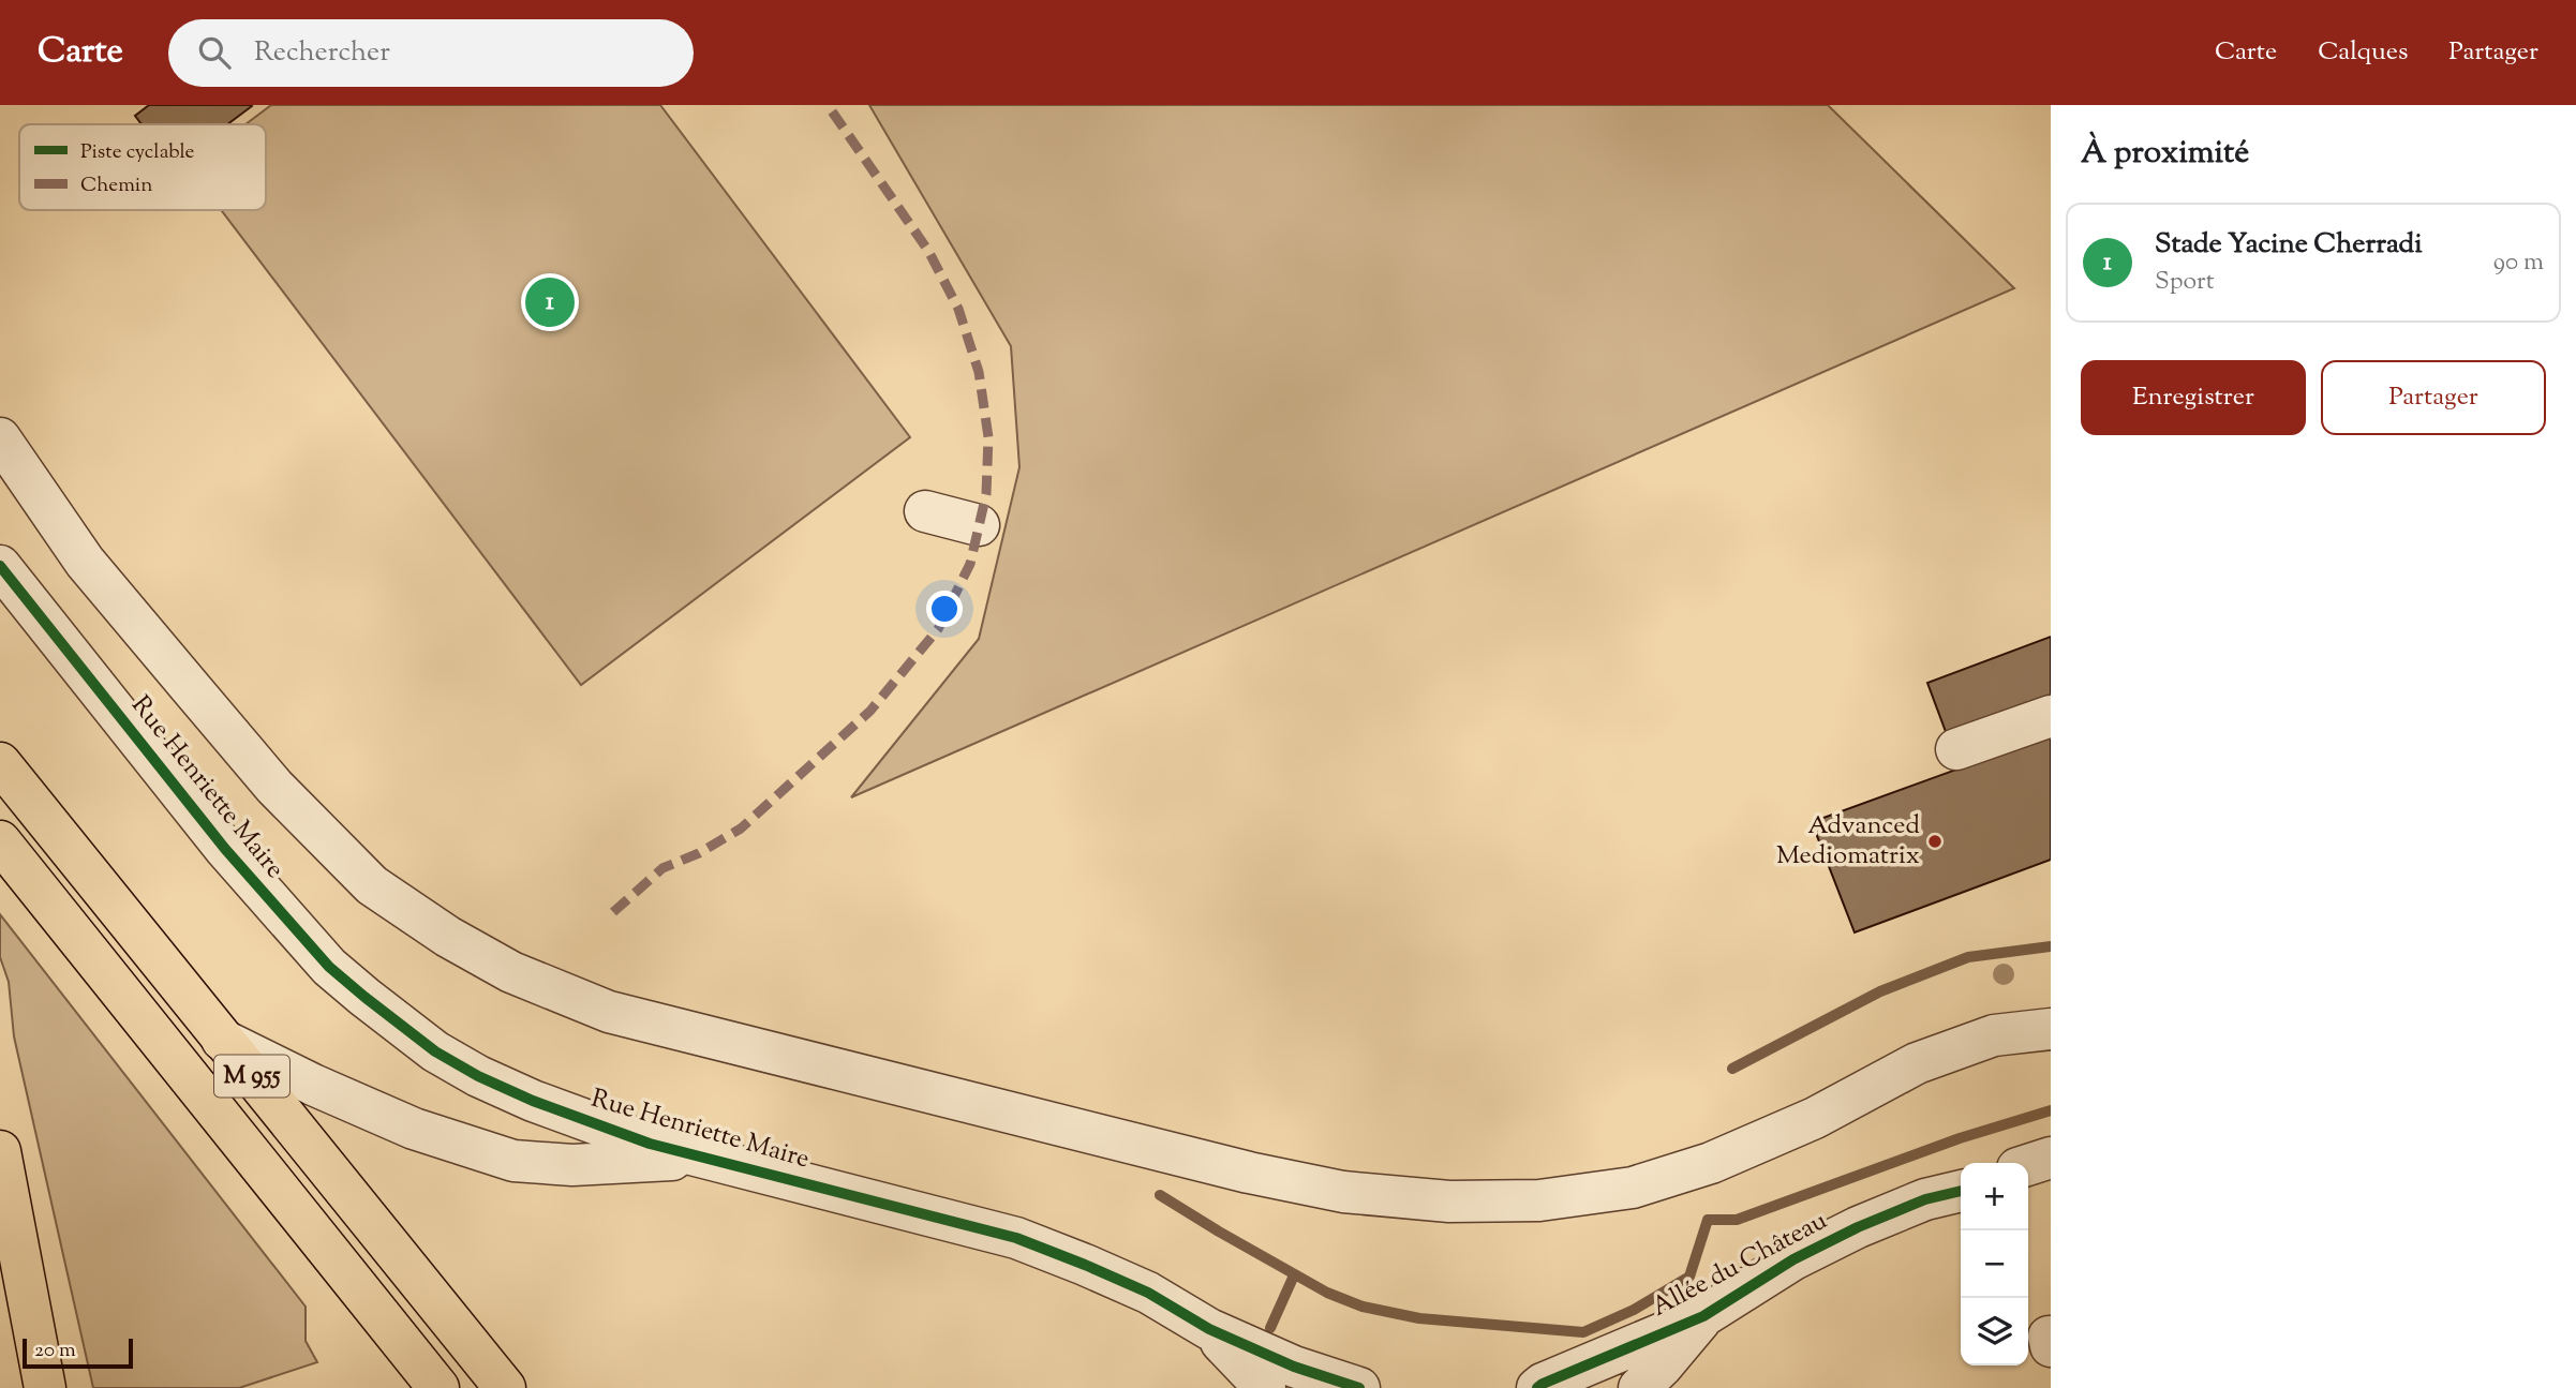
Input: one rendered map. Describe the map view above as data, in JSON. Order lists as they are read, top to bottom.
{
  "streets": {
    "highway": ["M 955"],
    "street": ["Rue Henriette Maire", "Allée du Château"]
  },
  "places": ["Advanced Mediomatrix"],
  "legend": ["Piste cyclable", "Chemin"],
  "scale_bar": "20 m",
  "page": {
    "header": "Carte",
    "search": "Rechercher",
    "nav": ["Carte", "Calques", "Partager"],
    "heading": "À proximité",
    "list": [
      {
        "mark": "1",
        "name": "Stade Yacine Cherradi",
        "note": "Sport",
        "value": "90 m"
      }
    ],
    "pins": "1",
    "buttons": ["Enregistrer", "Partager"],
    "map_buttons": ["+", "−"],
    "scale": "20 m"
  }
}
